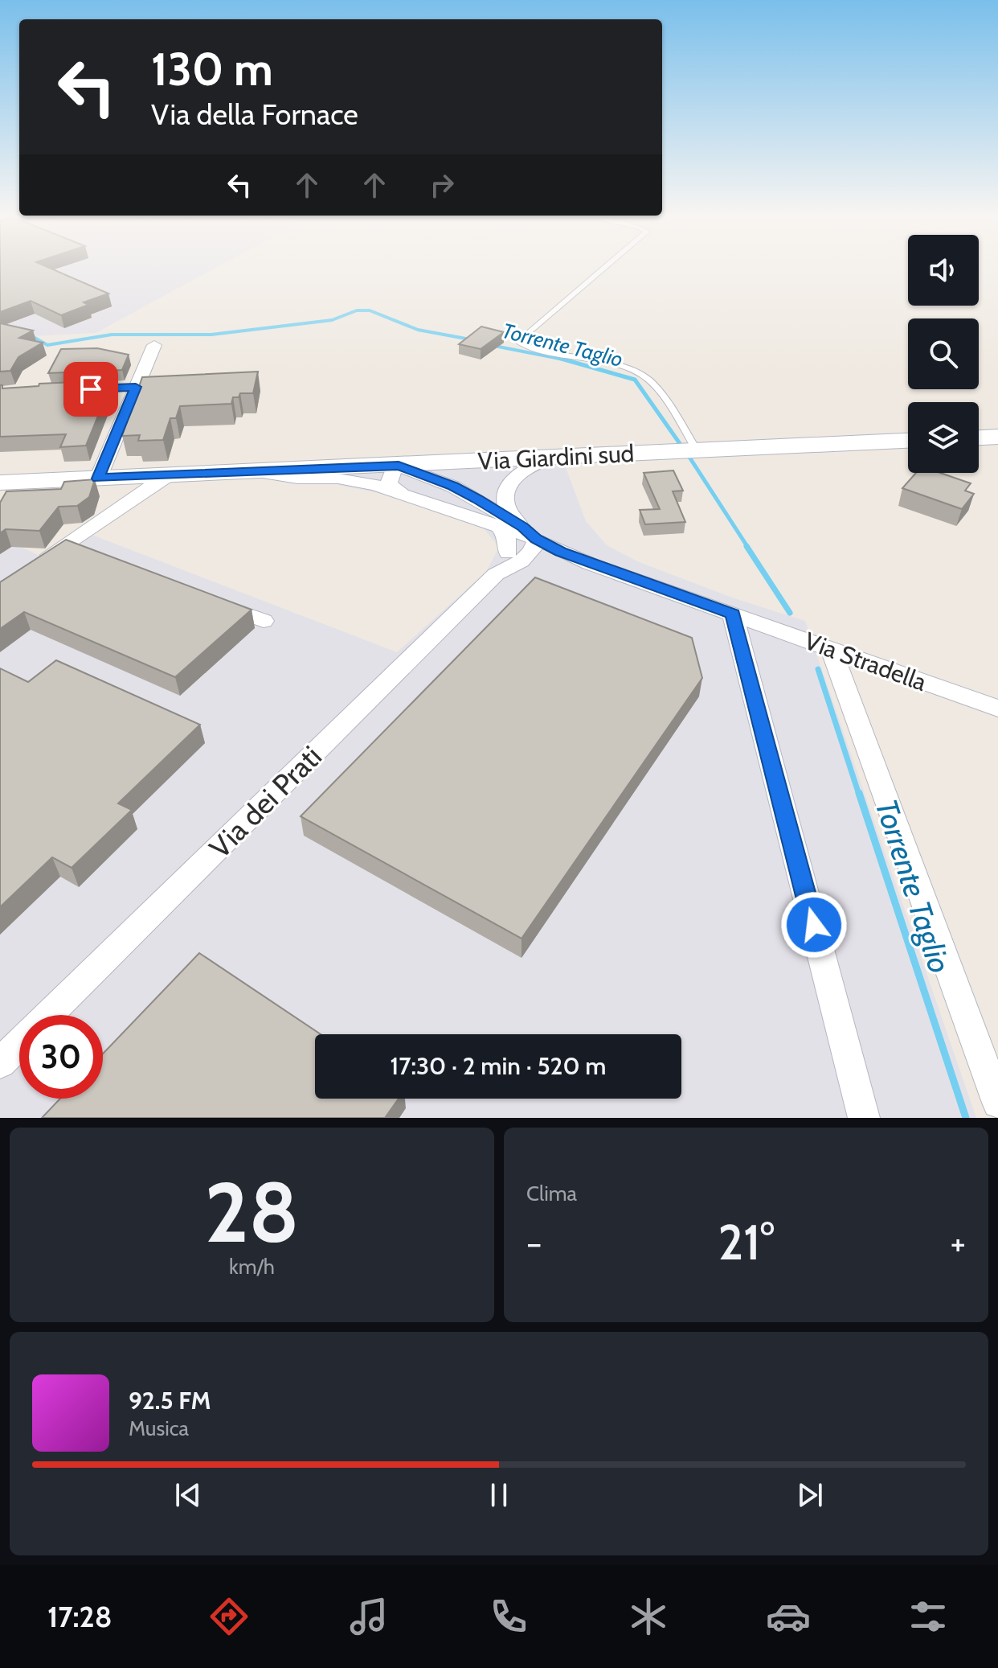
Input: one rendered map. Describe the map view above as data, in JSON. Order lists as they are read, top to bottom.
{
  "streets": {
    "main road": ["Via Giardini sud"],
    "street": ["Via Stradella", "Via dei Prati"]
  },
  "crossings": [
    ["Via Stradella", "Via dei Prati"]
  ],
  "water": ["Torrente Taglio"],
  "page": {
    "turn": ["130 m", "Via della Fornace"],
    "limit": "30",
    "trip": "17:30 · 2 min · 520 m",
    "tile": [
      ["28", "km/h"],
      "Clima"
    ],
    "heat": ["−", "21°", "+"],
    "song": ["92.5 FM", "Musica"],
    "tabs": "17:28"
  }
}
